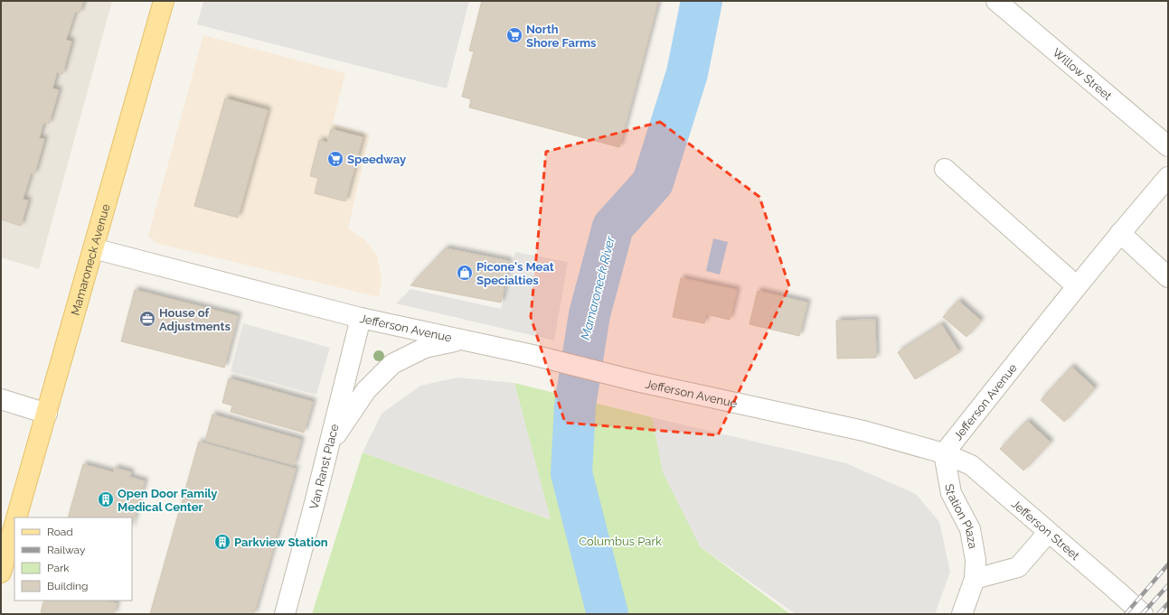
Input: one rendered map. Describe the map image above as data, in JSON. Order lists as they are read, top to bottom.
{
  "streets": {
    "main road": ["Mamaroneck Avenue"],
    "street": [
      "Willow Street",
      "Jefferson Avenue",
      "Van Ranst Place",
      "Station Plaza",
      "Jefferson Street"
    ]
  },
  "crossings": [
    ["Mamaroneck Avenue", "Jefferson Avenue"],
    ["Jefferson Avenue", "Van Ranst Place"],
    ["Jefferson Avenue", "Station Plaza"],
    ["Jefferson Avenue", "Jefferson Street"],
    ["Station Plaza", "Jefferson Street"]
  ],
  "water": ["Mamaroneck River"],
  "parks": ["Columbus Park"],
  "places": {
    "supermarket": ["North Shore Farms", "Speedway"],
    "shop": ["Picone's Meat Specialties"],
    "office": ["House of Adjustments"],
    "building": ["Open Door Family Medical Center", "Parkview Station"]
  },
  "legend": [
    "Road",
    "Railway",
    "Park",
    "Building"
  ]
}
